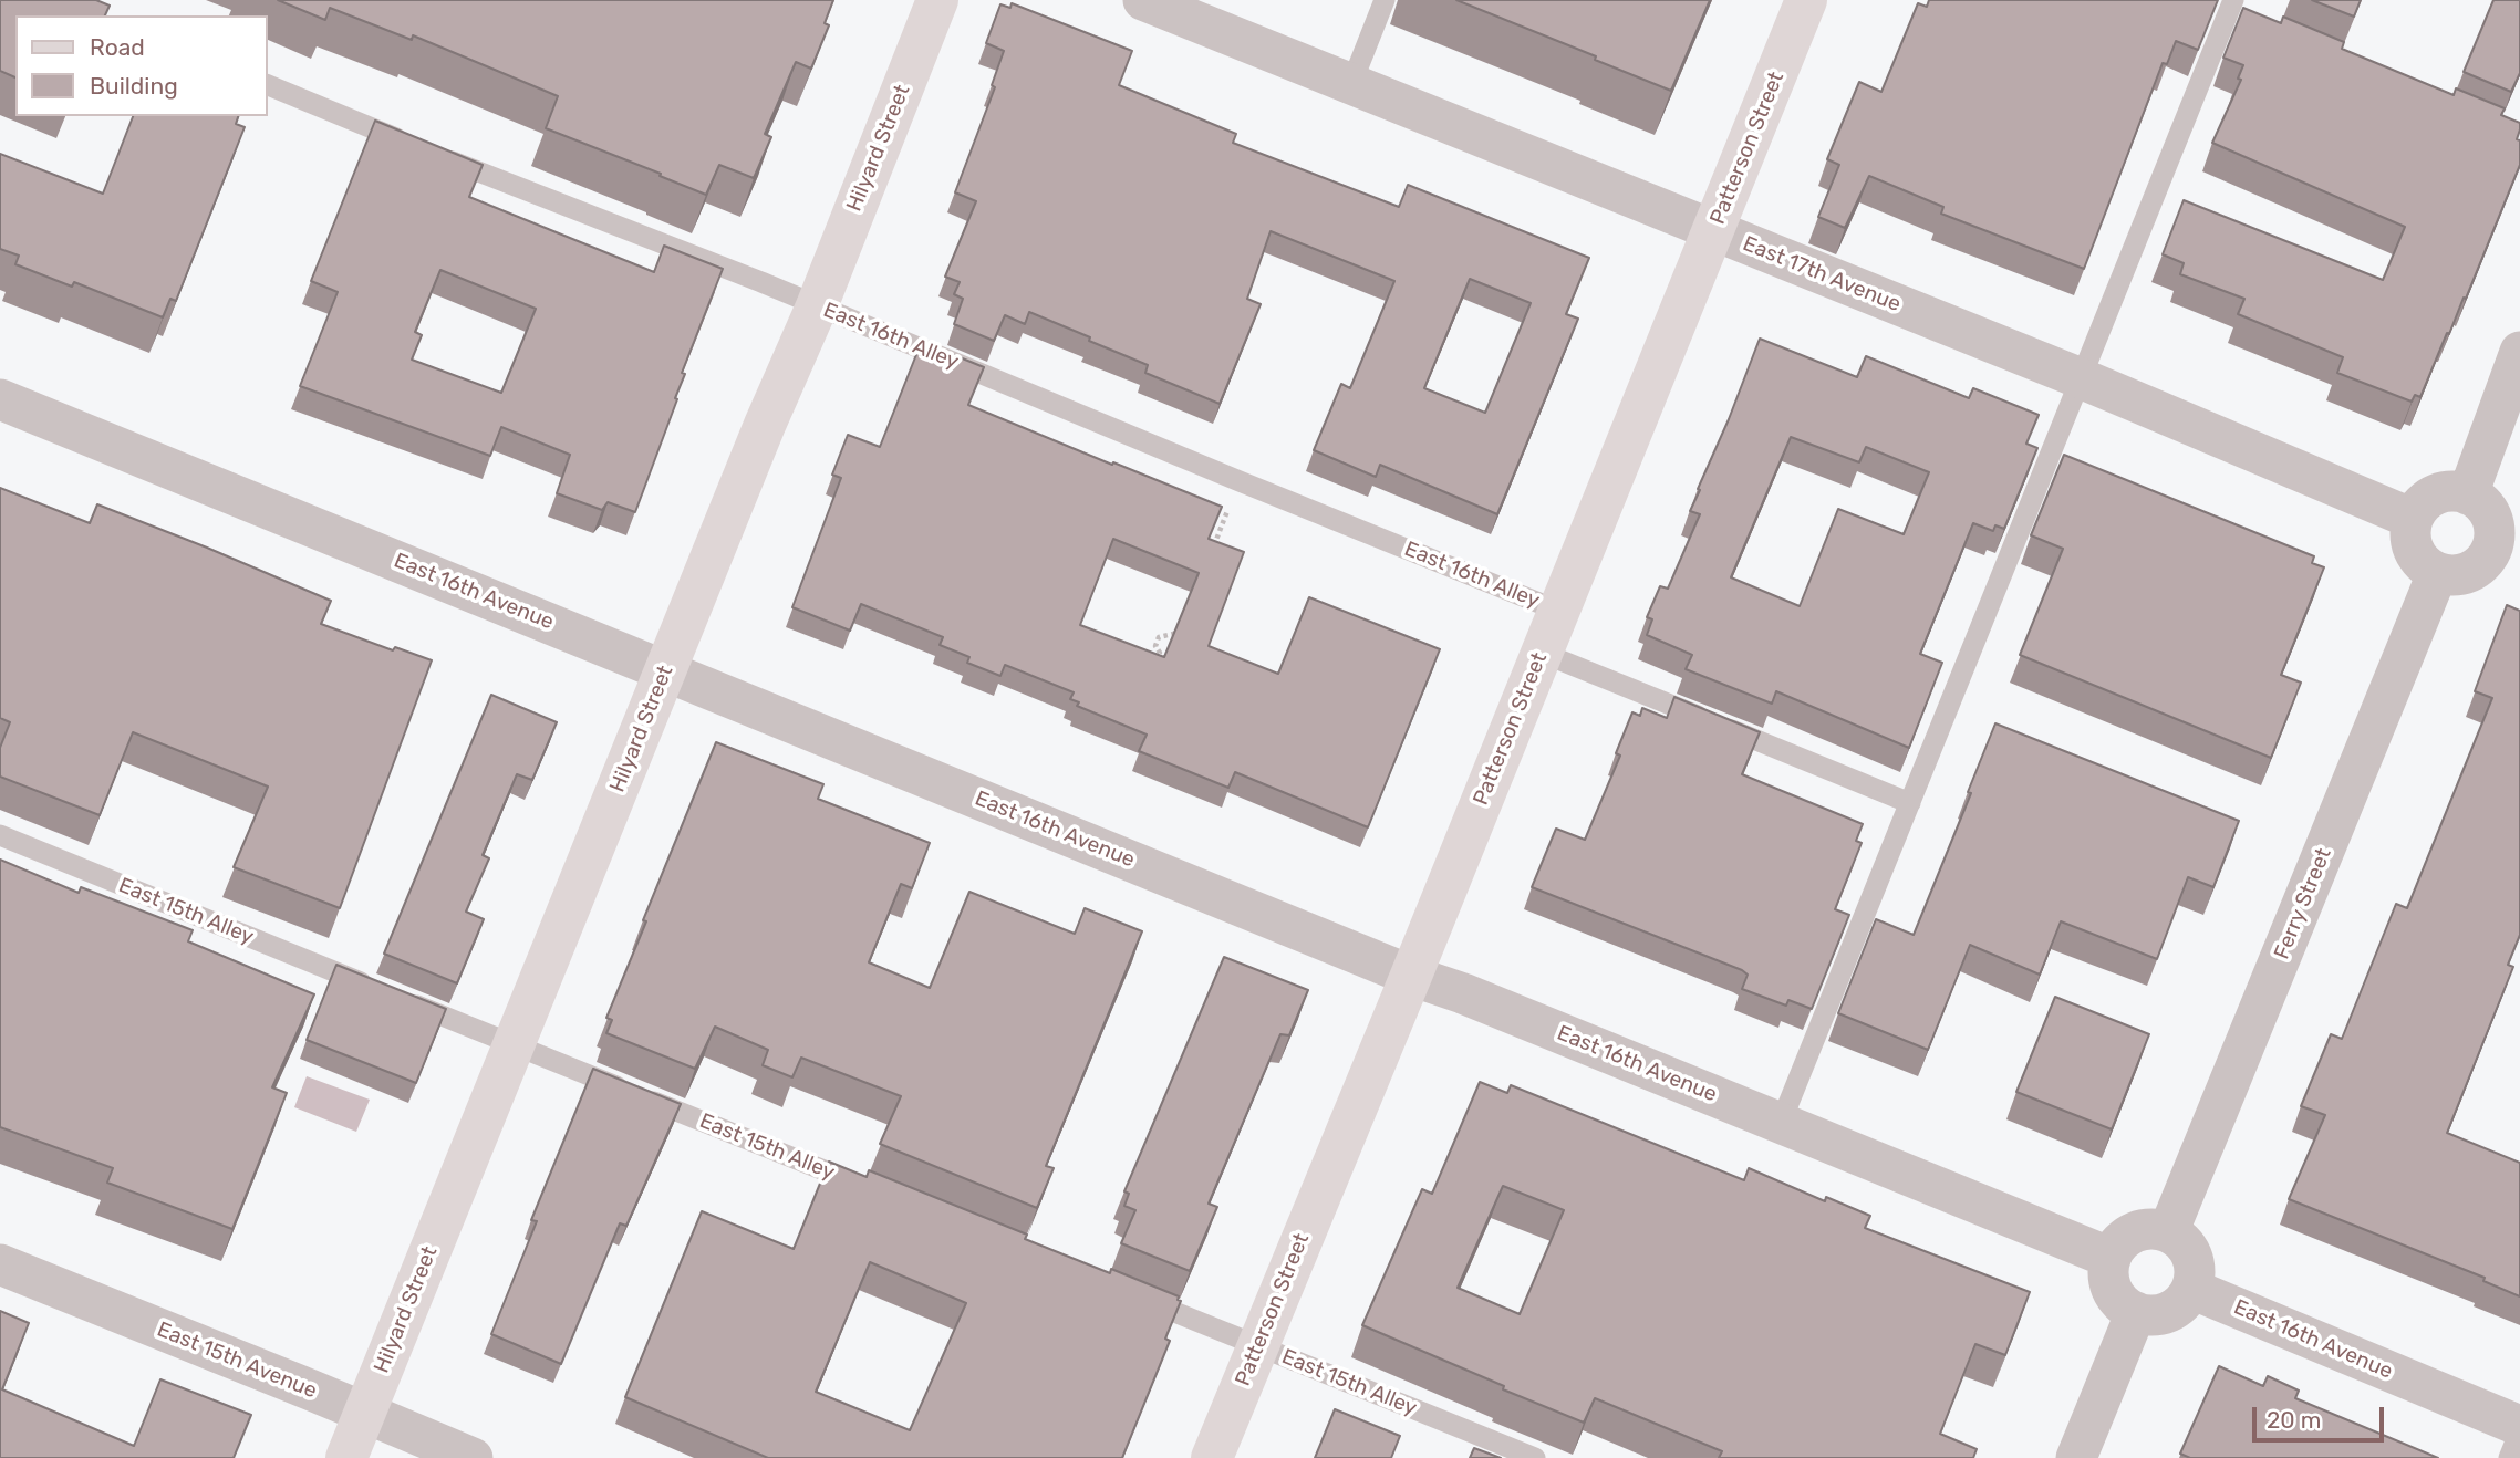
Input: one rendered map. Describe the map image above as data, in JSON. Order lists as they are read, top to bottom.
{
  "streets": {
    "main road": ["Hilyard Street", "Patterson Street"],
    "street": [
      "East 17th Avenue",
      "East 16th Avenue",
      "Ferry Street",
      "East 15th Avenue"
    ],
    "lane": ["East 16th Alley", "East 15th Alley"]
  },
  "crossings": [
    ["Hilyard Street", "East 16th Alley"],
    ["Hilyard Street", "East 16th Avenue"],
    ["Hilyard Street", "East 15th Alley"],
    ["Hilyard Street", "East 15th Avenue"],
    ["Patterson Street", "East 17th Avenue"],
    ["Patterson Street", "East 16th Alley"],
    ["Patterson Street", "East 16th Avenue"],
    ["Patterson Street", "East 15th Alley"],
    ["East 17th Avenue", "Ferry Street"],
    ["East 16th Avenue", "Ferry Street"]
  ],
  "legend": ["Road", "Building"],
  "scale_bar": "20 m"
}
